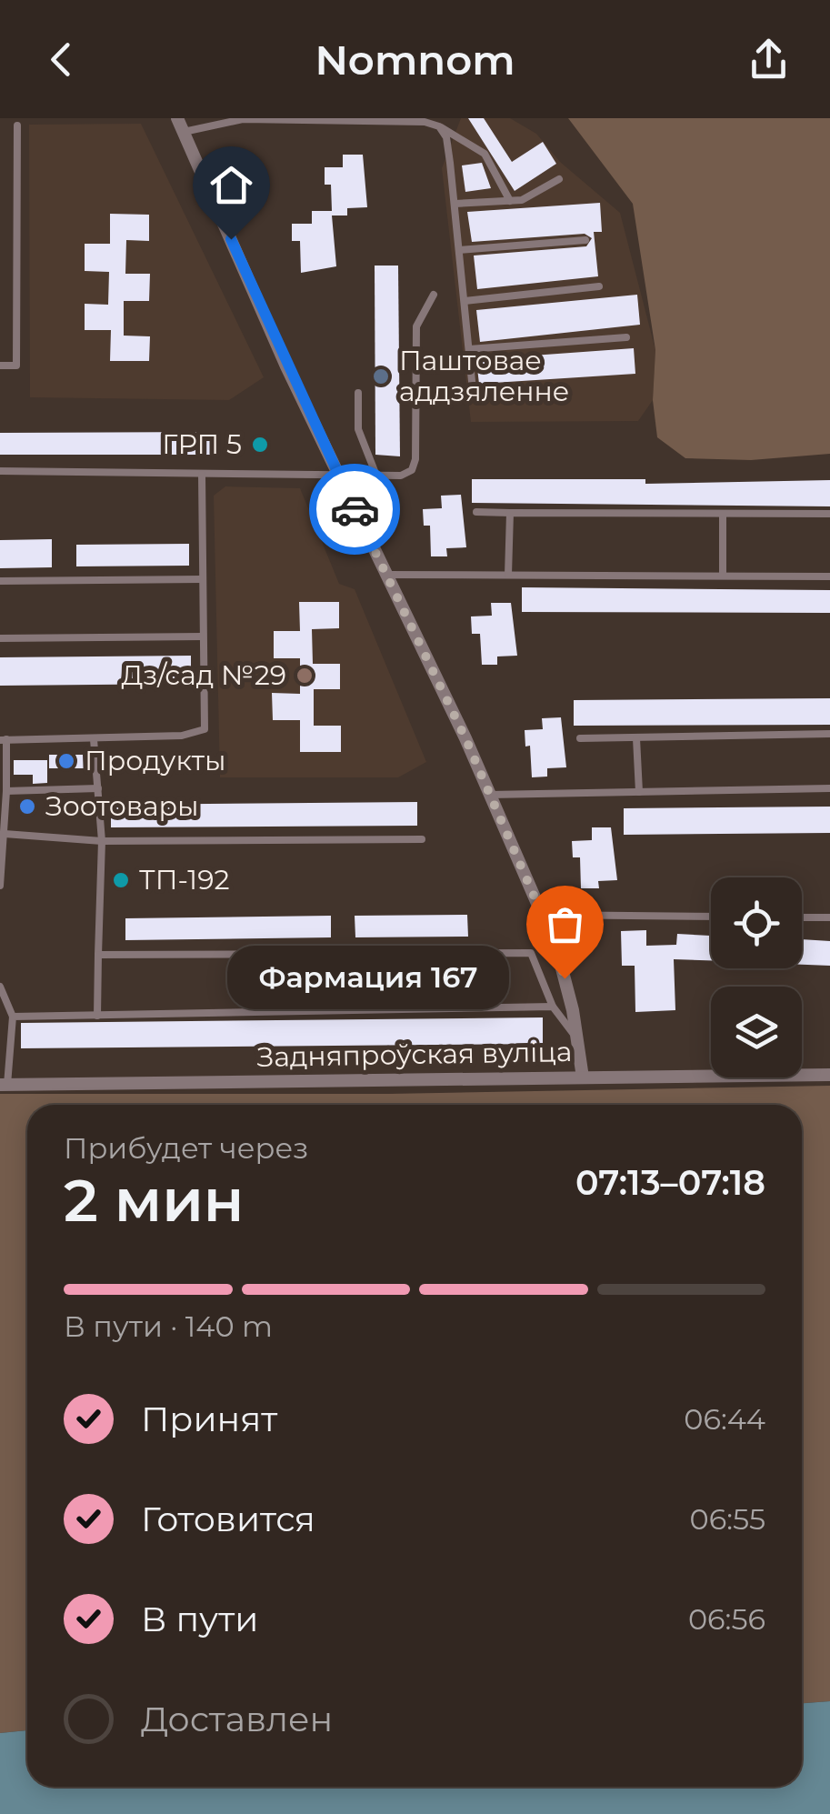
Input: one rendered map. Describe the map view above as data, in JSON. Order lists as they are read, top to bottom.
{
  "streets": {
    "street": ["Задняпроўская вуліца"]
  },
  "places": [
    "Паштовае аддзяленне",
    "ГРП 5",
    "Дз/сад №29",
    "Продукты",
    "Зоотовары",
    "ТП-192",
    "Фармация 167"
  ],
  "page": {
    "header": "Nomnom",
    "bubble": "Фармация 167",
    "heading": ["2 мин", "Прибудет через", "07:13–07:18"],
    "bar": "В пути · 140 m",
    "list": [
      ["Принят", "06:44"],
      ["Готовится", "06:55"],
      ["В пути", "06:56"],
      "Доставлен"
    ]
  }
}
